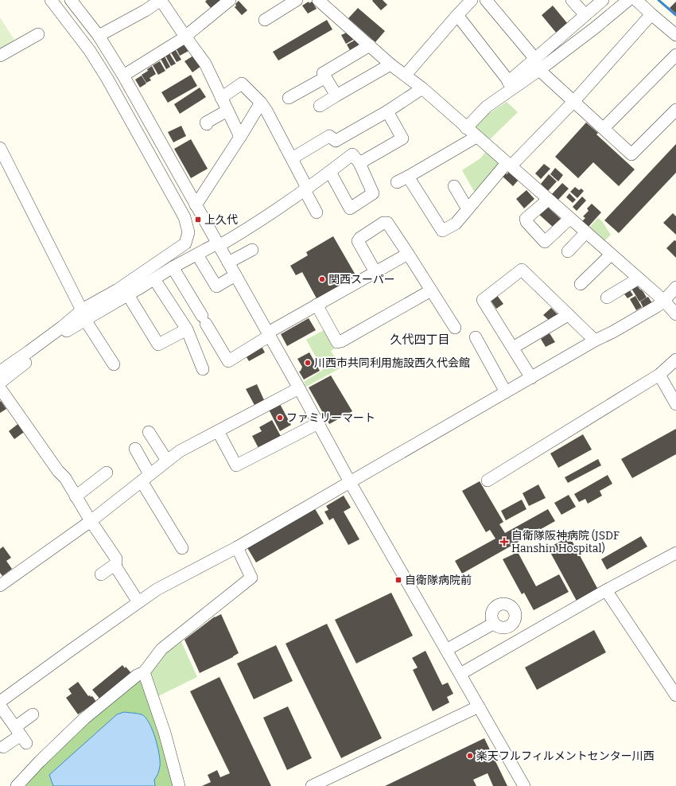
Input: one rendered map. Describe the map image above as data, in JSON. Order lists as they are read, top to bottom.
{
  "districts": ["久代四丁目"],
  "places": {
    "transit": ["上久代", "自衛隊病院前"],
    "other": [
      "関西スーパー",
      "川西市共同利用施設西久代会館",
      "ファミリーマート",
      "楽天フルフィルメントセンター川西"
    ],
    "health": ["自衛隊阪神病院 (JSDF Hanshin Hospital)"]
  }
}
